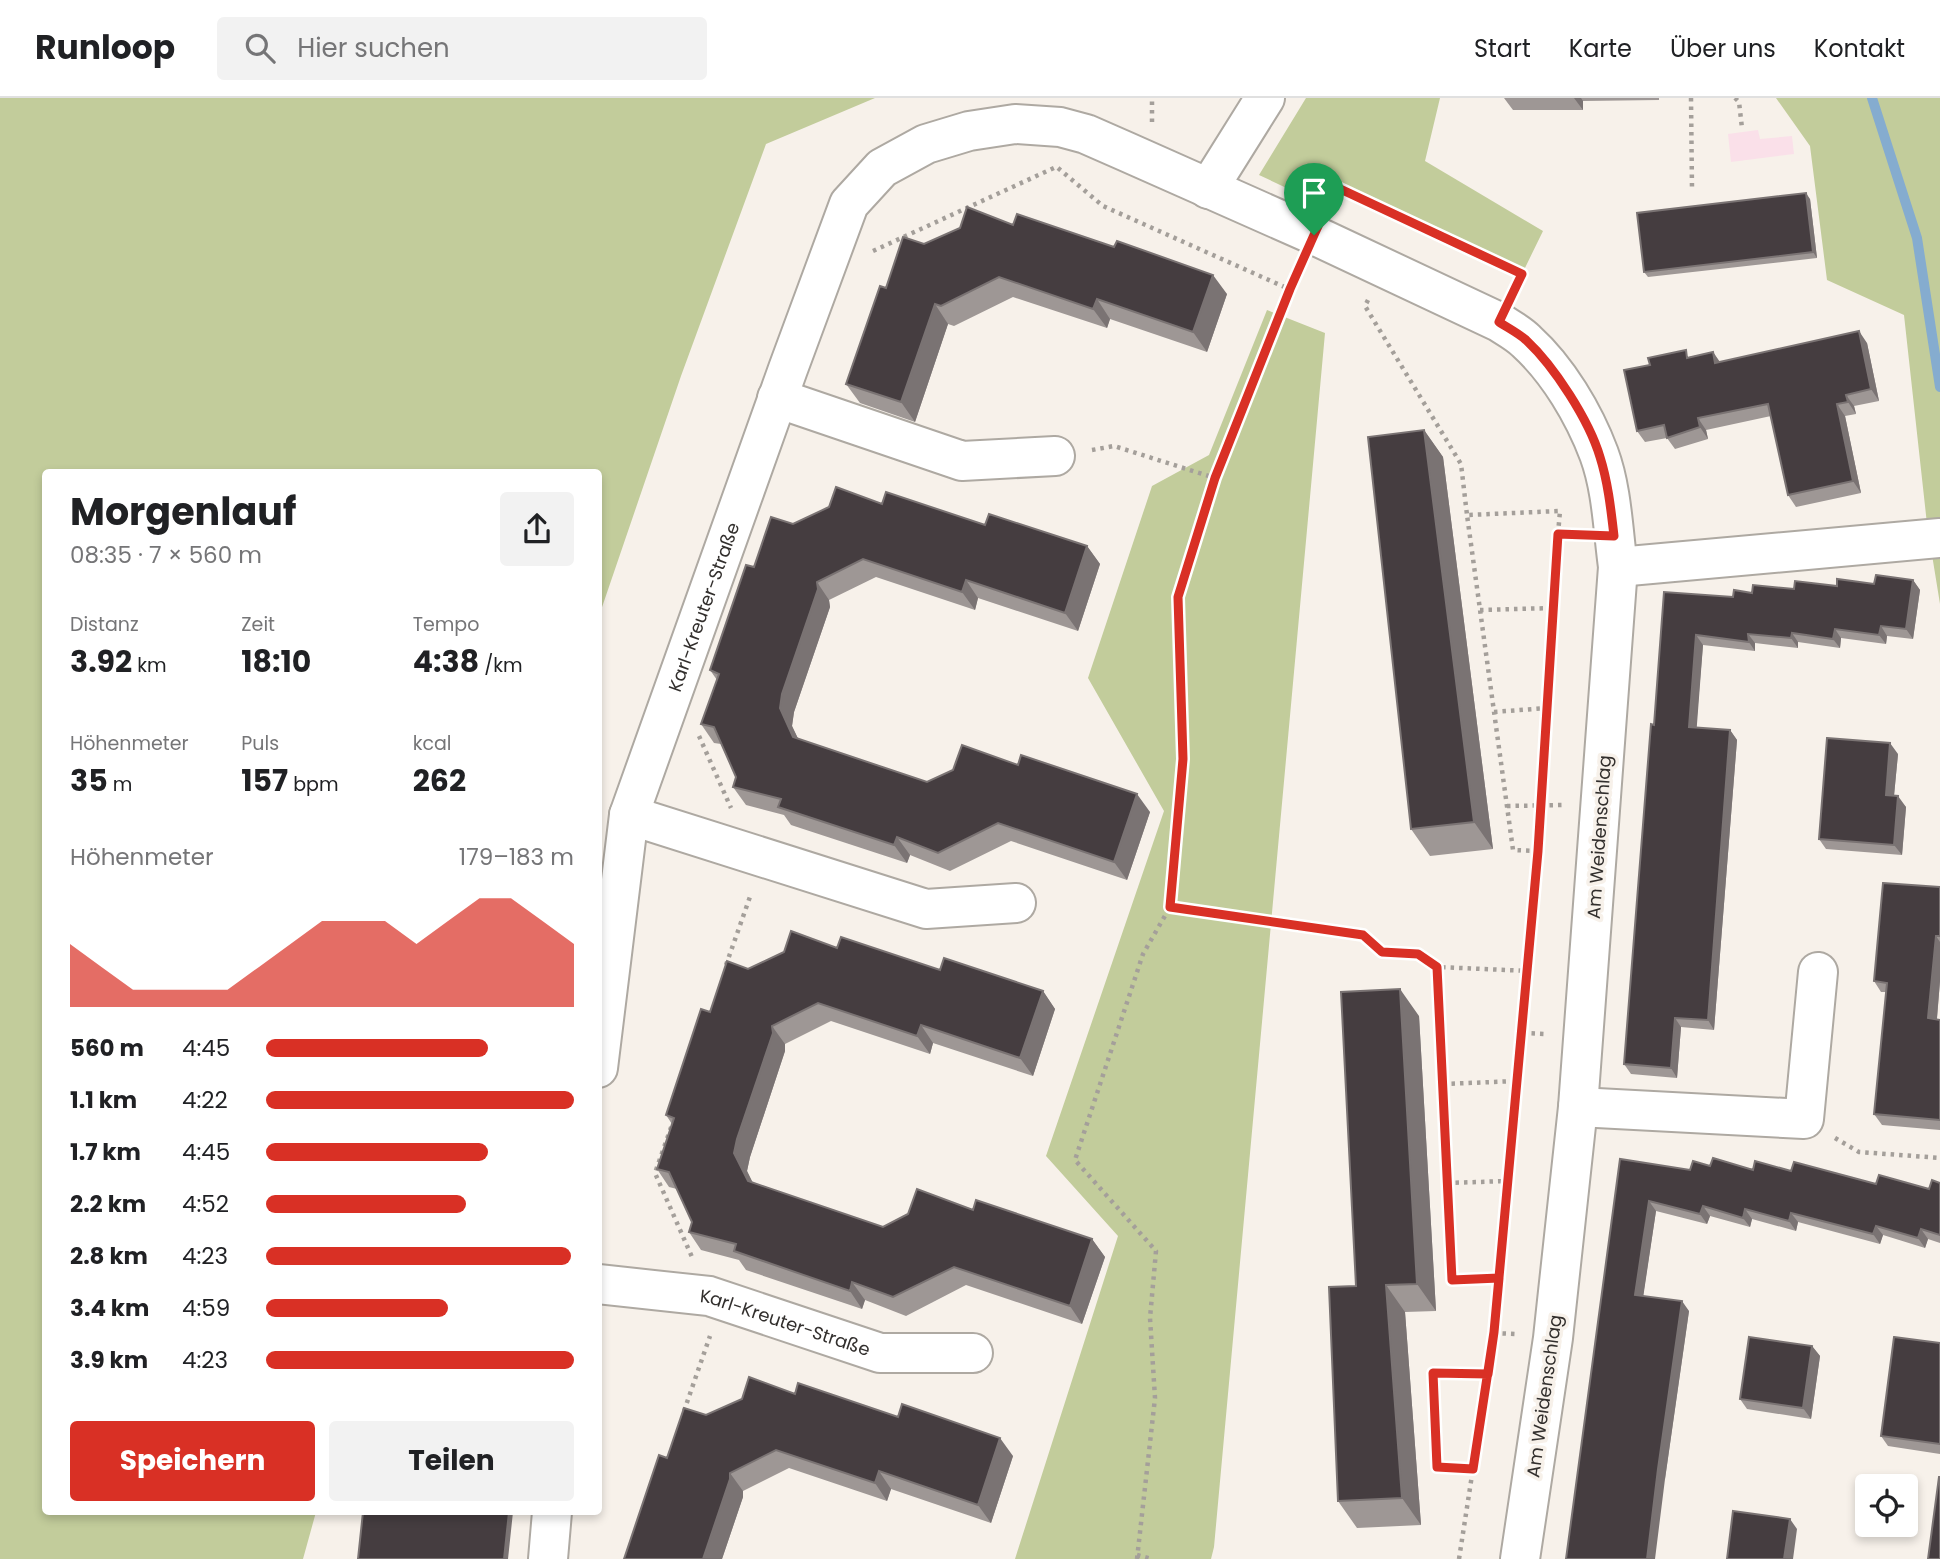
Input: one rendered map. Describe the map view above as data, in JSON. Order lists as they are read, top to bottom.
{
  "streets": {
    "street": ["Karl-Kreuter-Straße", "Am Weidenschlag"]
  },
  "crossings": [
    ["Karl-Kreuter-Straße", "Am Weidenschlag"]
  ],
  "page": {
    "header": "Runloop",
    "search": "Hier suchen",
    "nav": [
      "Start",
      "Karte",
      "Über uns",
      "Kontakt"
    ],
    "heading": ["Morgenlauf", "08:35 · 7 × 560 m"],
    "stats": [
      ["Distanz", "3.92 km"],
      ["Zeit", "18:10"],
      ["Tempo", "4:38 /km"],
      ["Höhenmeter", "35 m"],
      ["Puls", "157 bpm"],
      ["kcal", "262"]
    ],
    "chart": ["Höhenmeter", "179–183 m"],
    "list": [
      {
        "name": "560 m",
        "note": "4:45"
      },
      {
        "name": "1.1 km",
        "note": "4:22"
      },
      {
        "name": "1.7 km",
        "note": "4:45"
      },
      {
        "name": "2.2 km",
        "note": "4:52"
      },
      {
        "name": "2.8 km",
        "note": "4:23"
      },
      {
        "name": "3.4 km",
        "note": "4:59"
      },
      {
        "name": "3.9 km",
        "note": "4:23"
      }
    ],
    "buttons": ["Speichern", "Teilen"]
  }
}
